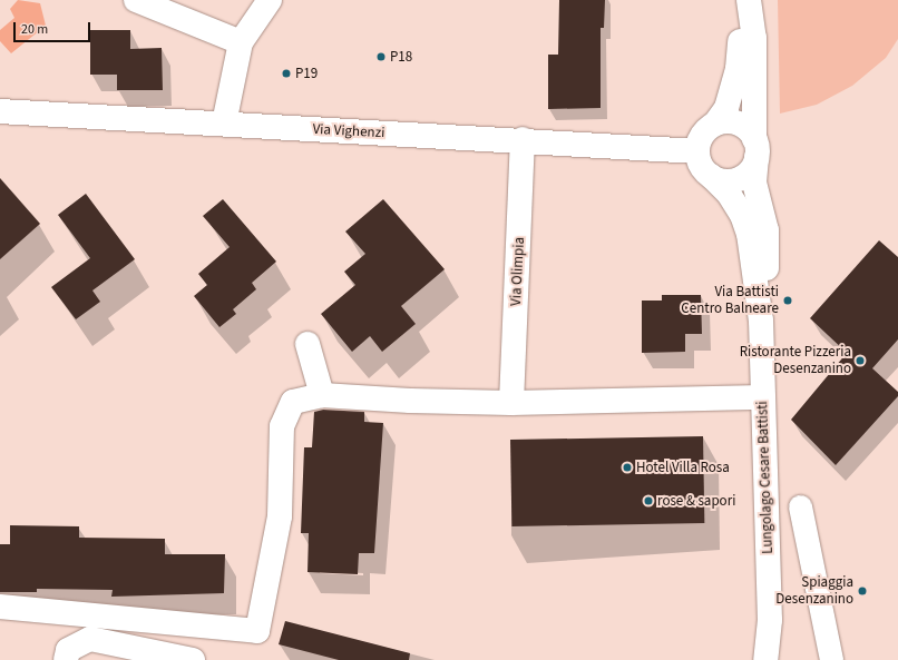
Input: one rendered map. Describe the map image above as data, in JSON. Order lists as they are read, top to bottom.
{
  "streets": {
    "street": ["Via Vighenzi", "Via Olimpia", "Lungolago Cesare Battisti"]
  },
  "crossings": [
    ["Via Vighenzi", "Via Olimpia"],
    ["Via Vighenzi", "Lungolago Cesare Battisti"]
  ],
  "places": [
    "P18",
    "P19",
    "Via Battisti Centro Balneare",
    "Ristorante Pizzeria Desenzanino",
    "Hotel Villa Rosa",
    "rose & sapori",
    "Spiaggia Desenzanino"
  ],
  "scale_bar": "20 m"
}
